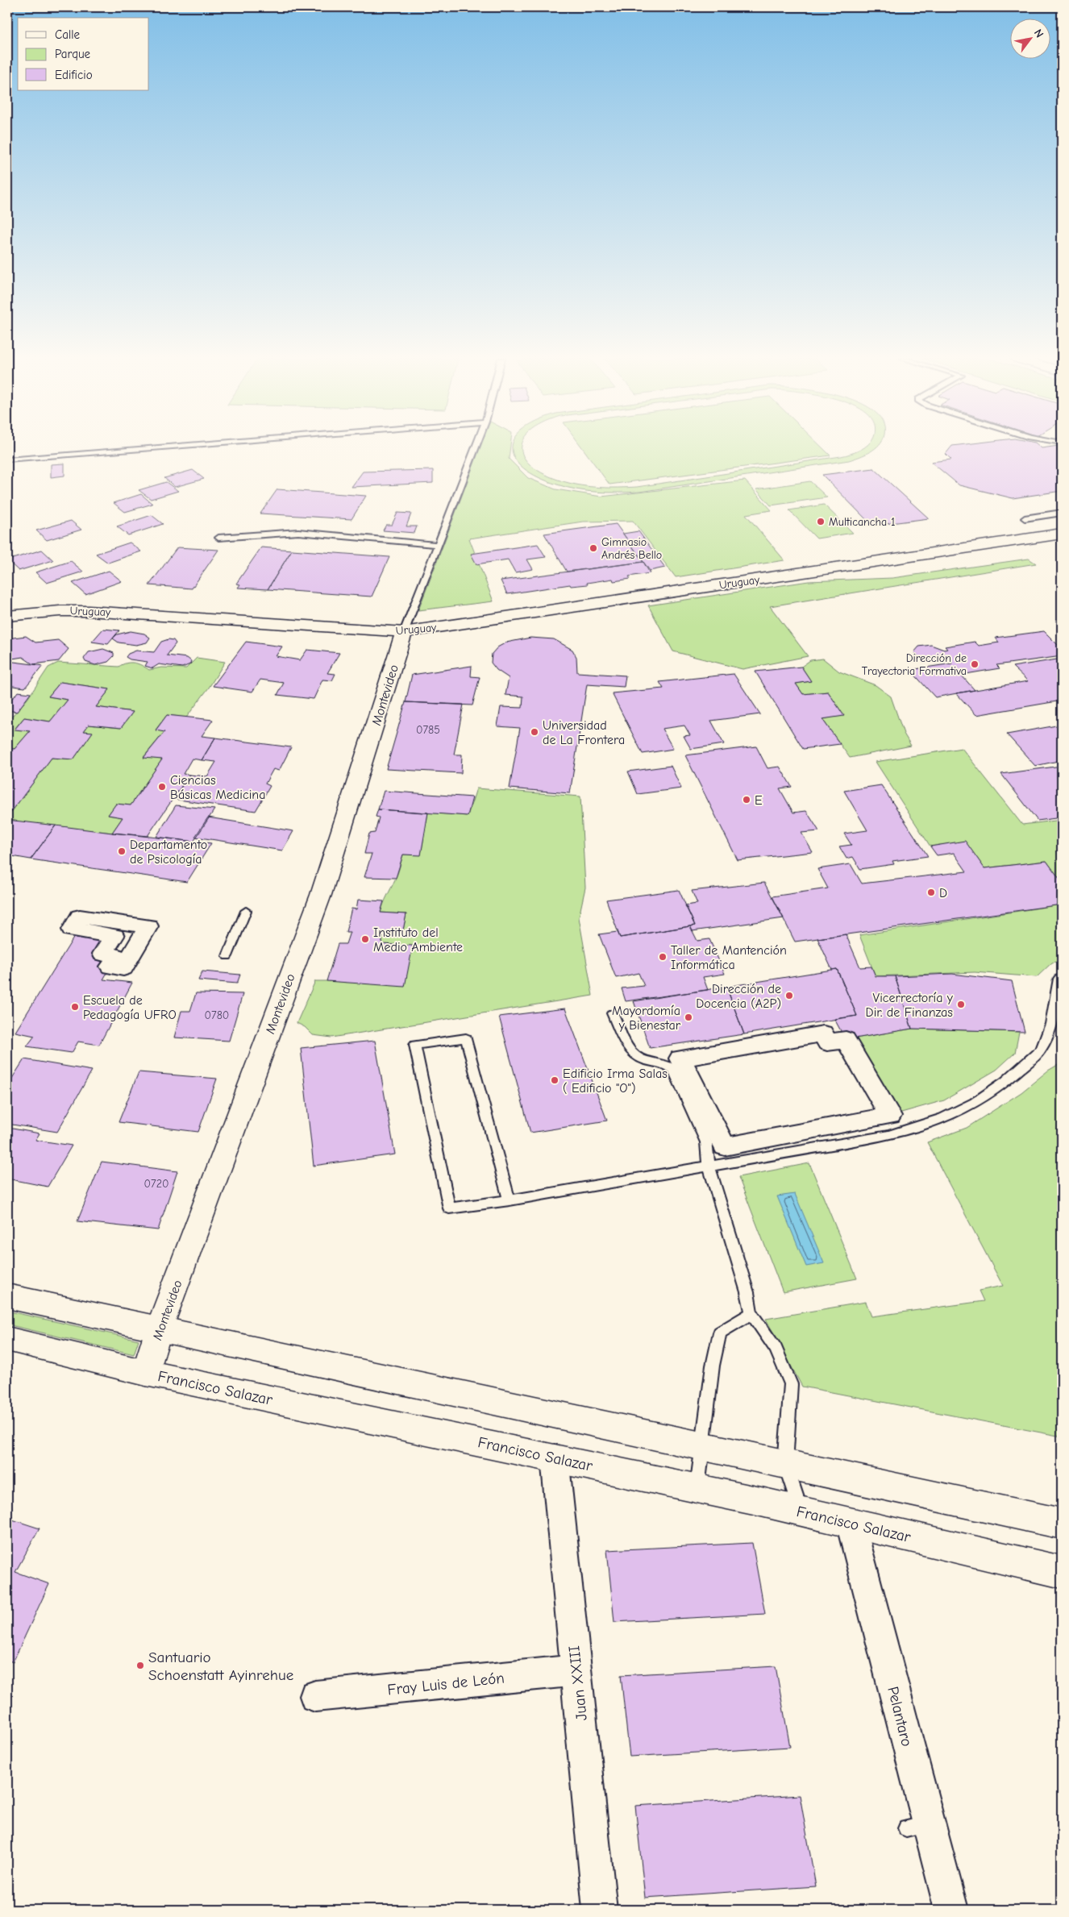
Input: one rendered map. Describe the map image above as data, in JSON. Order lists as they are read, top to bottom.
{
  "streets": {
    "main road": ["Uruguay", "Montevideo", "Francisco Salazar"],
    "street": ["Fray Luis de León", "Juan XXIII", "Pelantaro"]
  },
  "crossings": [
    ["Uruguay", "Montevideo"],
    ["Montevideo", "Francisco Salazar"],
    ["Francisco Salazar", "Juan XXIII"],
    ["Francisco Salazar", "Pelantaro"],
    ["Fray Luis de León", "Juan XXIII"]
  ],
  "places": [
    "Multicancha 1",
    "Gimnasio Andrés Bello",
    "Dirección de Trayectoria Formativa",
    "Universidad de La Frontera",
    "Ciencias Básicas Medicina",
    "E",
    "Departamento de Psicología",
    "D",
    "Instituto del Medio Ambiente",
    "Taller de Mantención Informática",
    "Dirección de Docencia (A2P)",
    "Vicerrectoría y Dir. de Finanzas",
    "Escuela de Pedagogía UFRO",
    "Mayordomía y Bienestar",
    "Edificio Irma Salas ( Edificio \"O\")",
    "Santuario Schoenstatt Ayinrehue"
  ],
  "house_numbers": ["0785", "0780", "0720"],
  "legend": ["Calle", "Parque", "Edificio"],
  "north": "top right"
}
